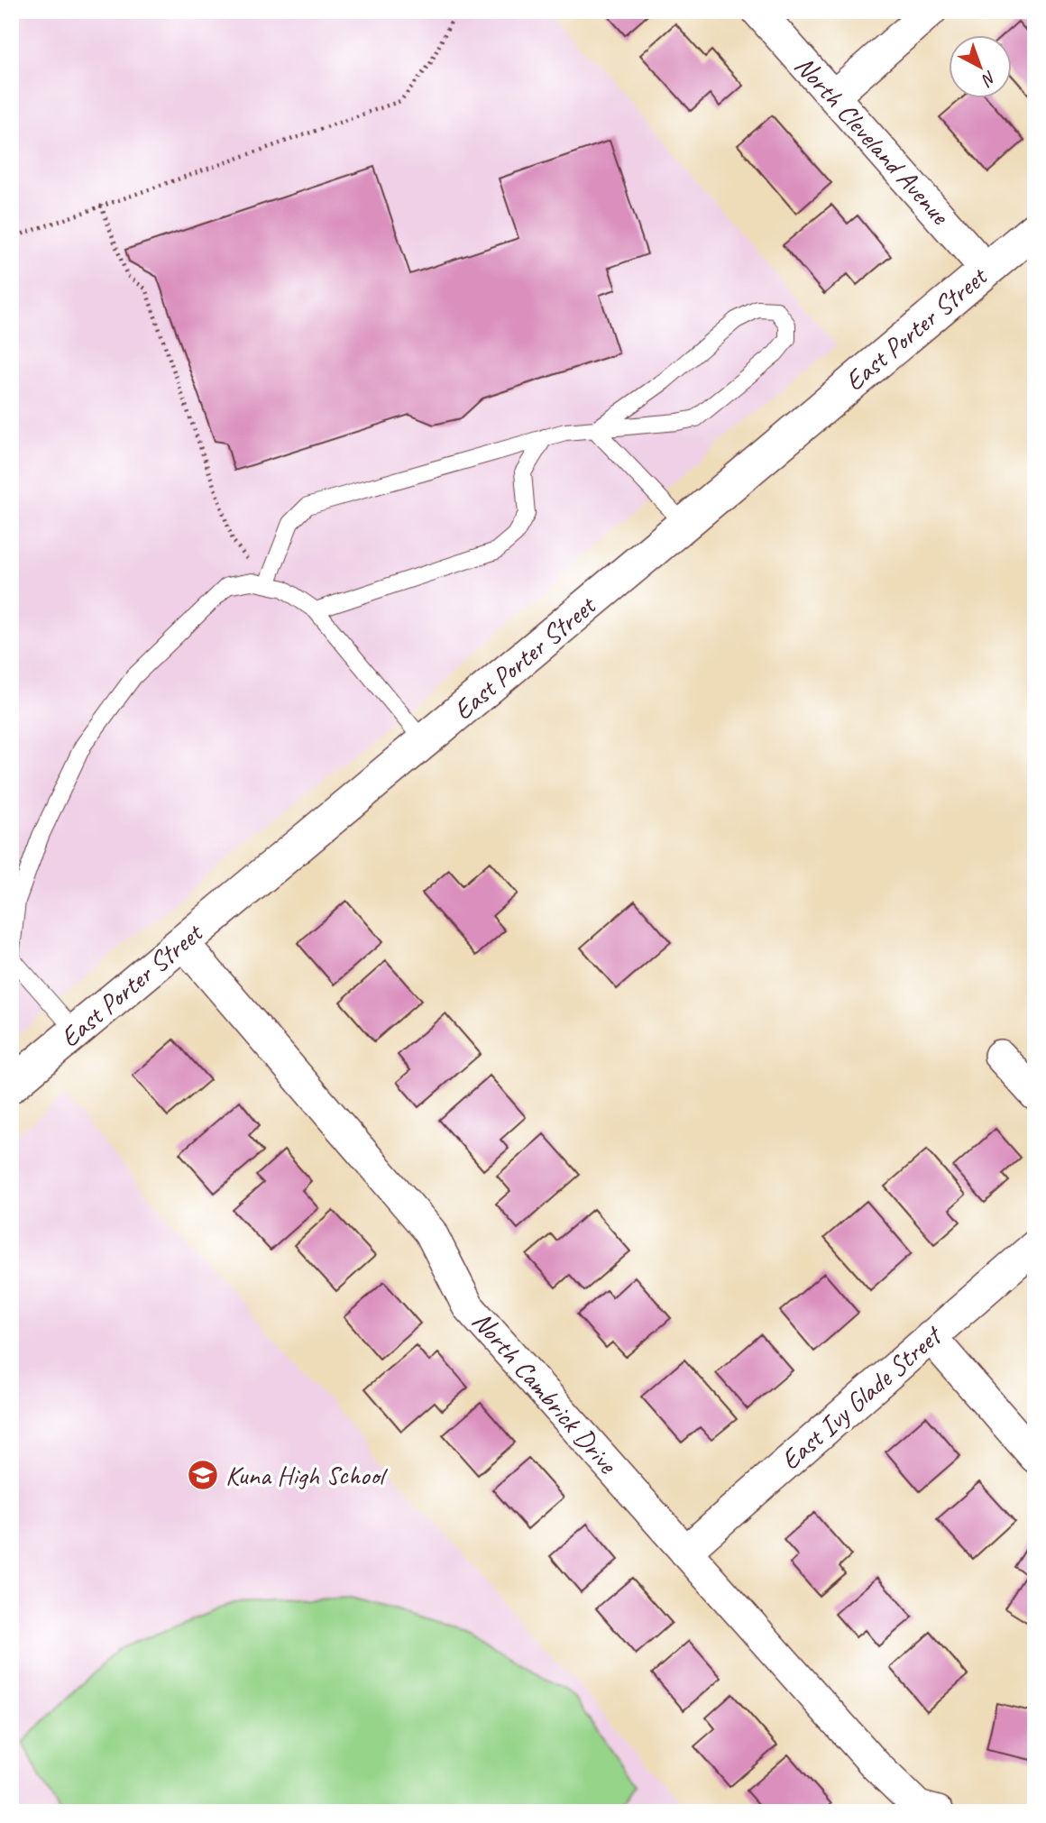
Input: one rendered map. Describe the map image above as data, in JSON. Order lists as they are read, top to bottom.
{
  "streets": {
    "street": [
      "North Cleveland Avenue",
      "East Porter Street",
      "North Cambrick Drive",
      "East Ivy Glade Street"
    ]
  },
  "crossings": [
    ["North Cleveland Avenue", "East Porter Street"],
    ["East Porter Street", "North Cambrick Drive"],
    ["North Cambrick Drive", "East Ivy Glade Street"]
  ],
  "places": {
    "school or university": ["Kuna High School"]
  },
  "north": "bottom right"
}
